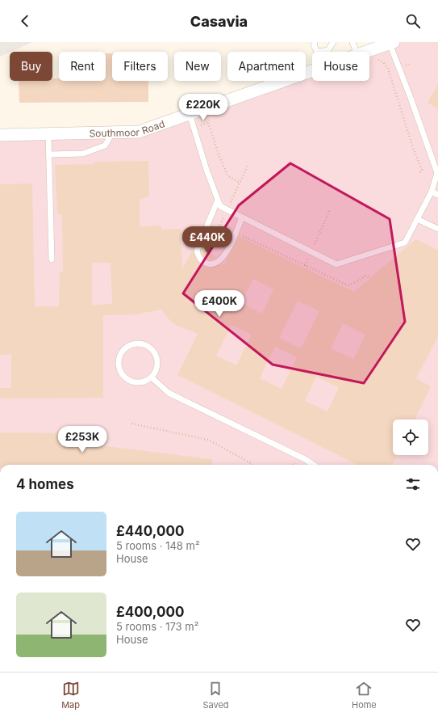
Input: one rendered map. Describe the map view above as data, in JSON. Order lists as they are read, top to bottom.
{
  "streets": {
    "street": ["Southmoor Road"]
  },
  "page": {
    "header": "Casavia",
    "chip": [
      "Buy",
      "Rent",
      "Filters",
      "New",
      "Apartment",
      "House"
    ],
    "price": [
      "£220K",
      "£440K",
      "£400K",
      "£253K"
    ],
    "heading": "4 homes",
    "list": [
      {
        "name": "£440,000",
        "note": "5 rooms · 148 m² · House"
      },
      {
        "name": "£400,000",
        "note": "5 rooms · 173 m² · House"
      }
    ],
    "tabs": ["Map", "Saved", "Home"]
  }
}
